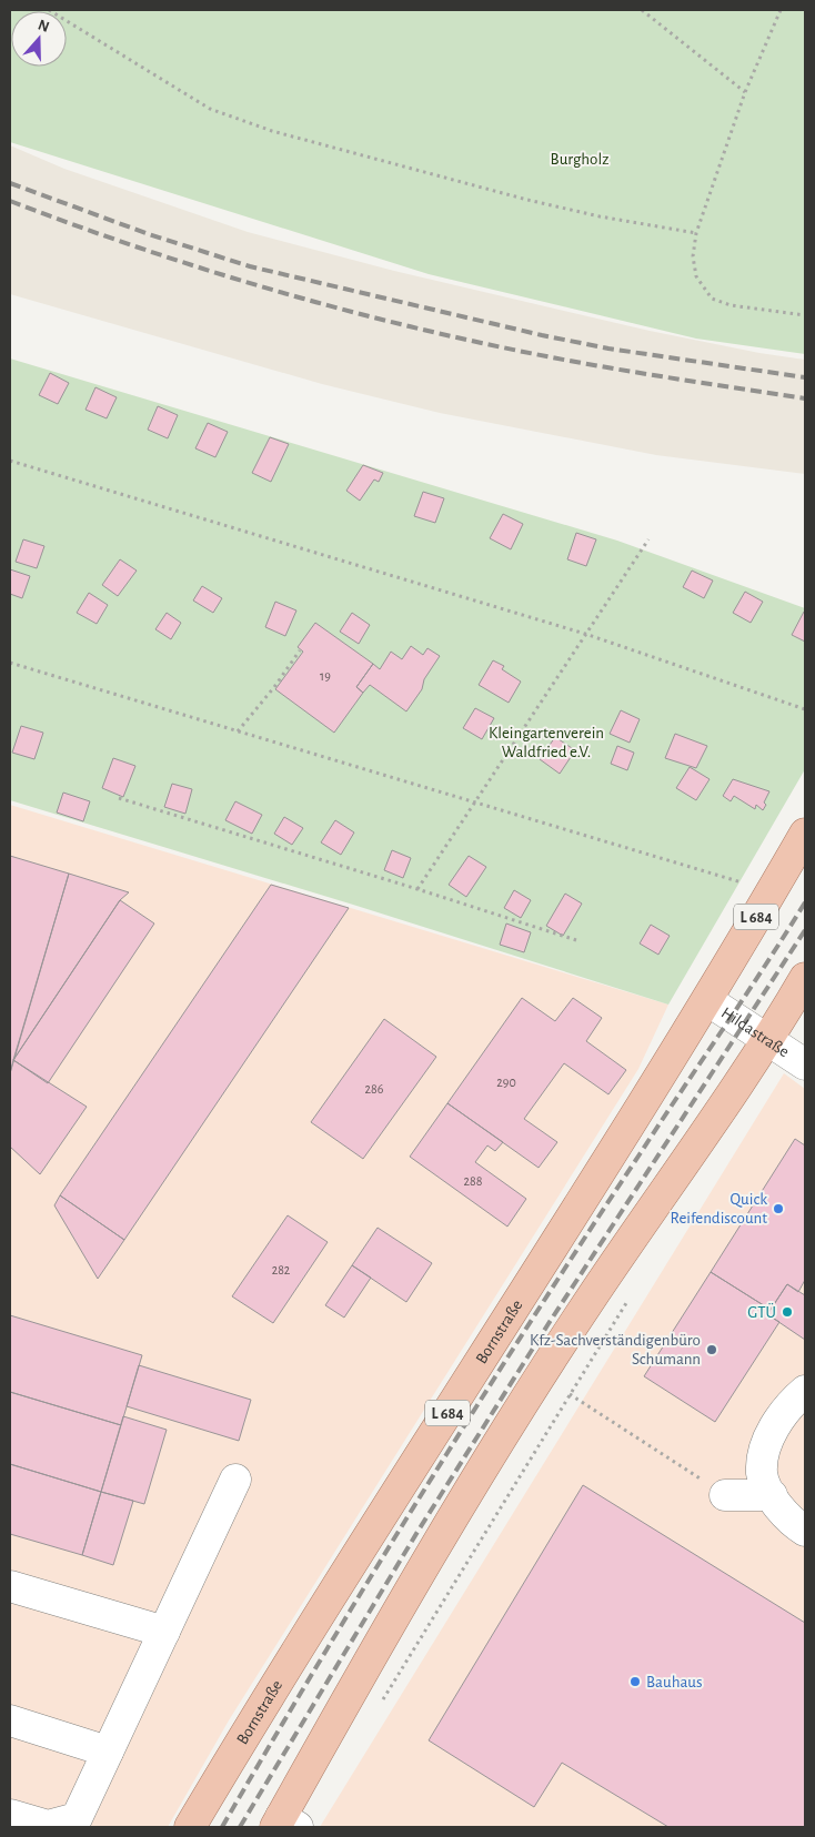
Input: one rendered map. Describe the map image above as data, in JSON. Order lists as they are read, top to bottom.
{
  "streets": {
    "main road": ["L 684", "Bornstraße"],
    "street": ["Hildastraße"]
  },
  "crossings": [
    ["Hildastraße", "Bornstraße"]
  ],
  "parks": ["Burgholz", "Kleingartenverein Waldfried e.V."],
  "places": [
    "Quick Reifendiscount",
    "GTÜ",
    "Kfz-Sachverständigenbüro Schumann",
    "Bauhaus"
  ],
  "house_numbers": [
    "19",
    "290",
    "286",
    "288",
    "282"
  ],
  "north": "top"
}
